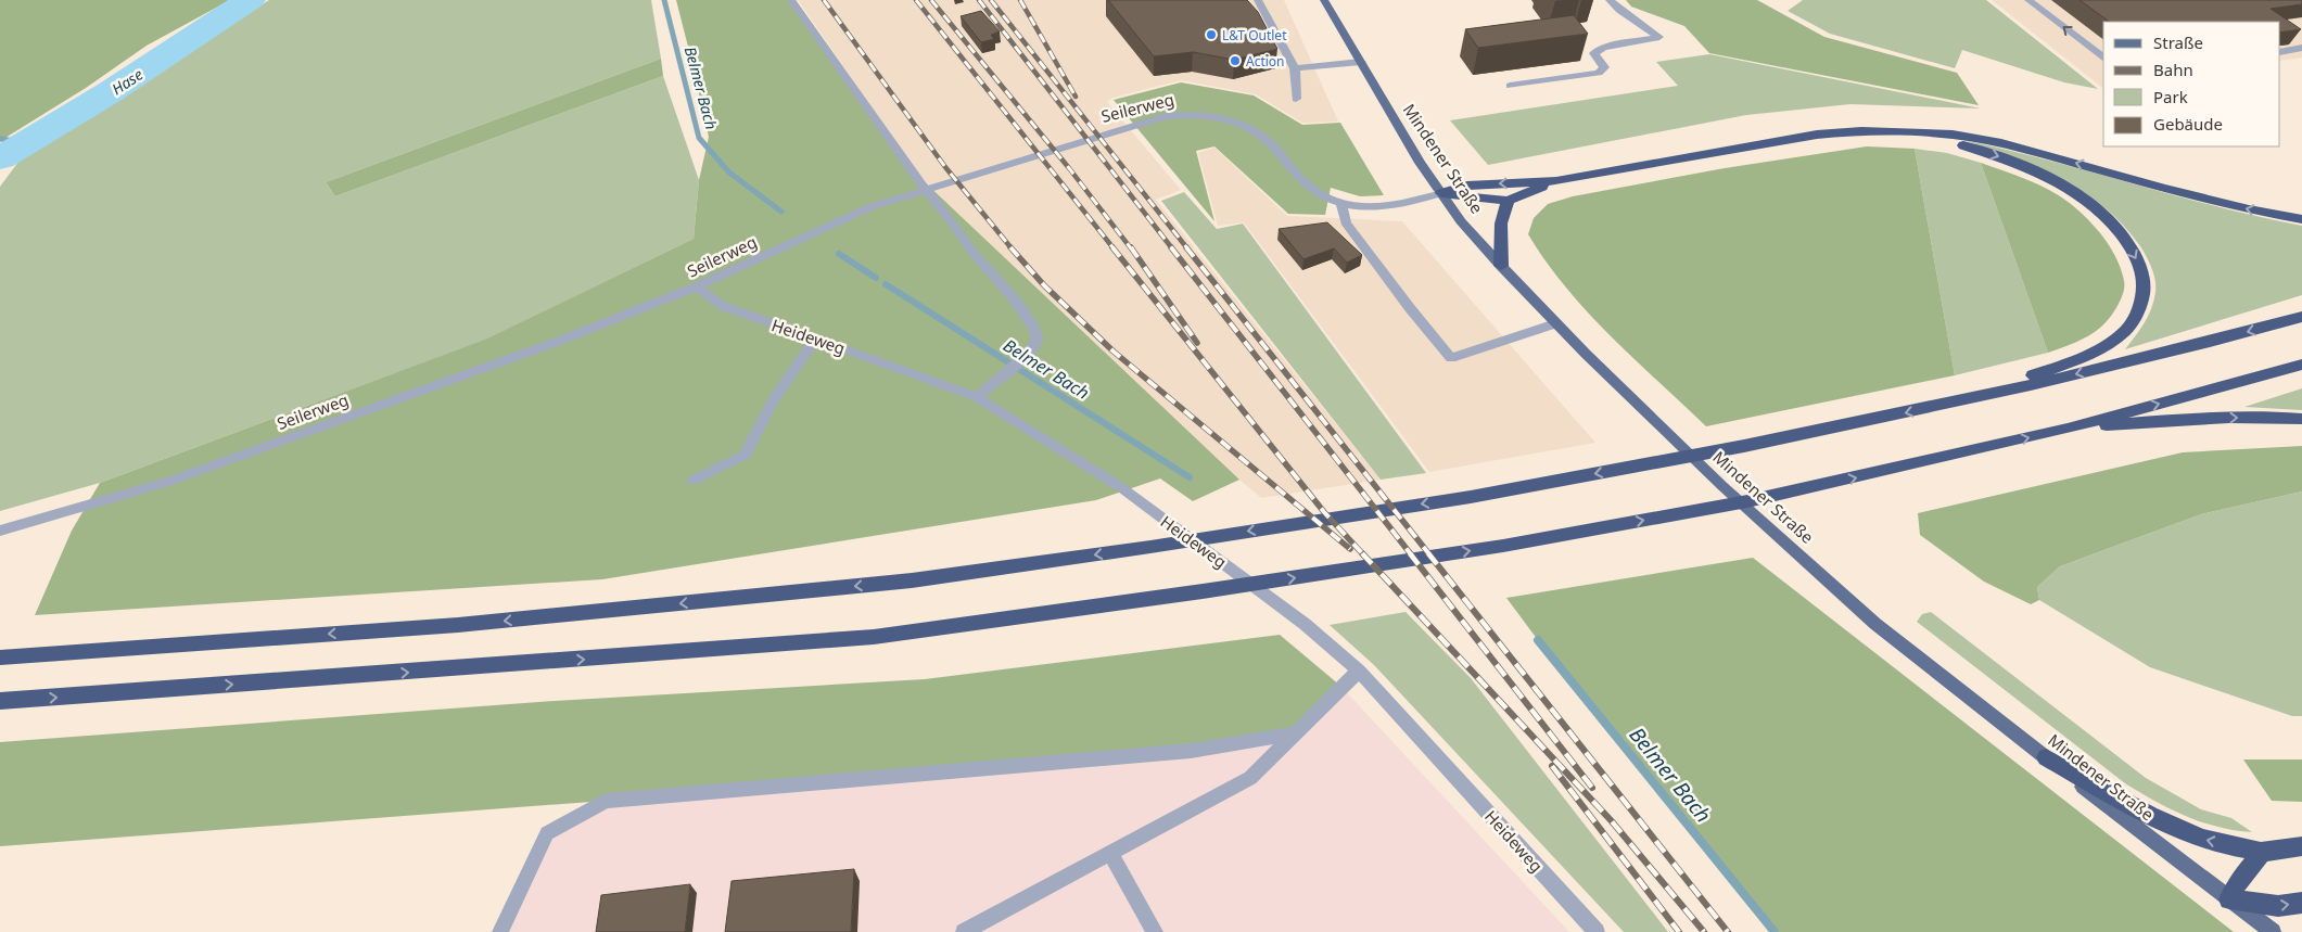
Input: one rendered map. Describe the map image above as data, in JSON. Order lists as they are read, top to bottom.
{
  "streets": {
    "main road": ["Mindener Straße"],
    "street": ["Seilerweg", "Heideweg"]
  },
  "crossings": [
    ["Seilerweg", "Mindener Straße"],
    ["Seilerweg", "Heideweg"]
  ],
  "water": ["Hase", "Belmer Bach"],
  "places": ["L&T Outlet", "Action"],
  "legend": [
    "Straße",
    "Bahn",
    "Park",
    "Gebäude"
  ]
}
